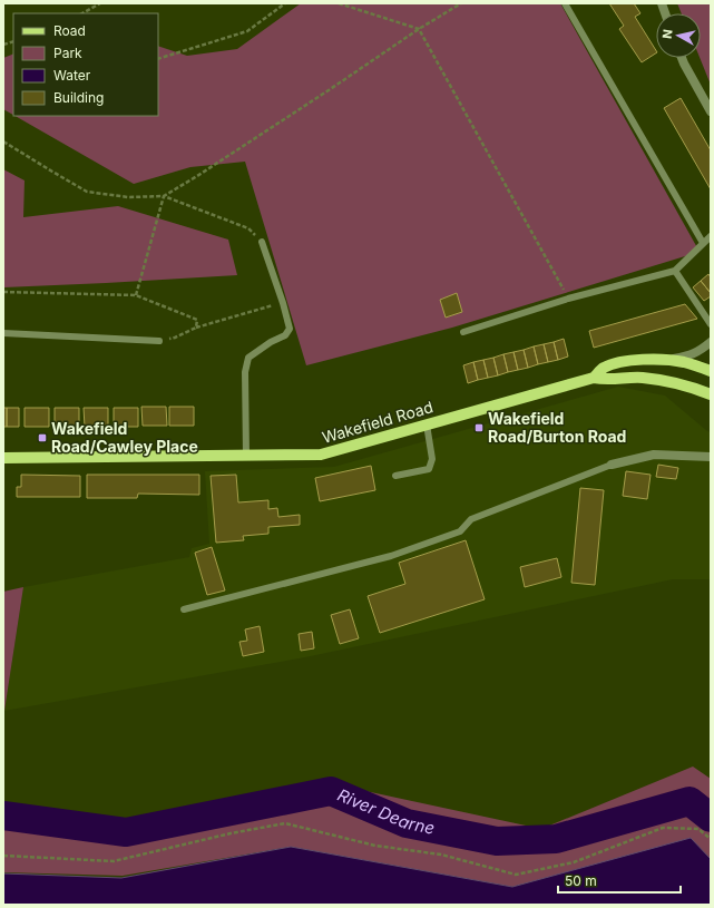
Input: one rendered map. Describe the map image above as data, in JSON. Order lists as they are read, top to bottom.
{
  "streets": {
    "main road": ["Wakefield Road"]
  },
  "water": ["River Dearne"],
  "places": {
    "transit": ["Wakefield Road/Burton Road", "Wakefield Road/Cawley Place"]
  },
  "legend": [
    "Road",
    "Park",
    "Water",
    "Building"
  ],
  "scale_bar": "50 m",
  "north": "left"
}
